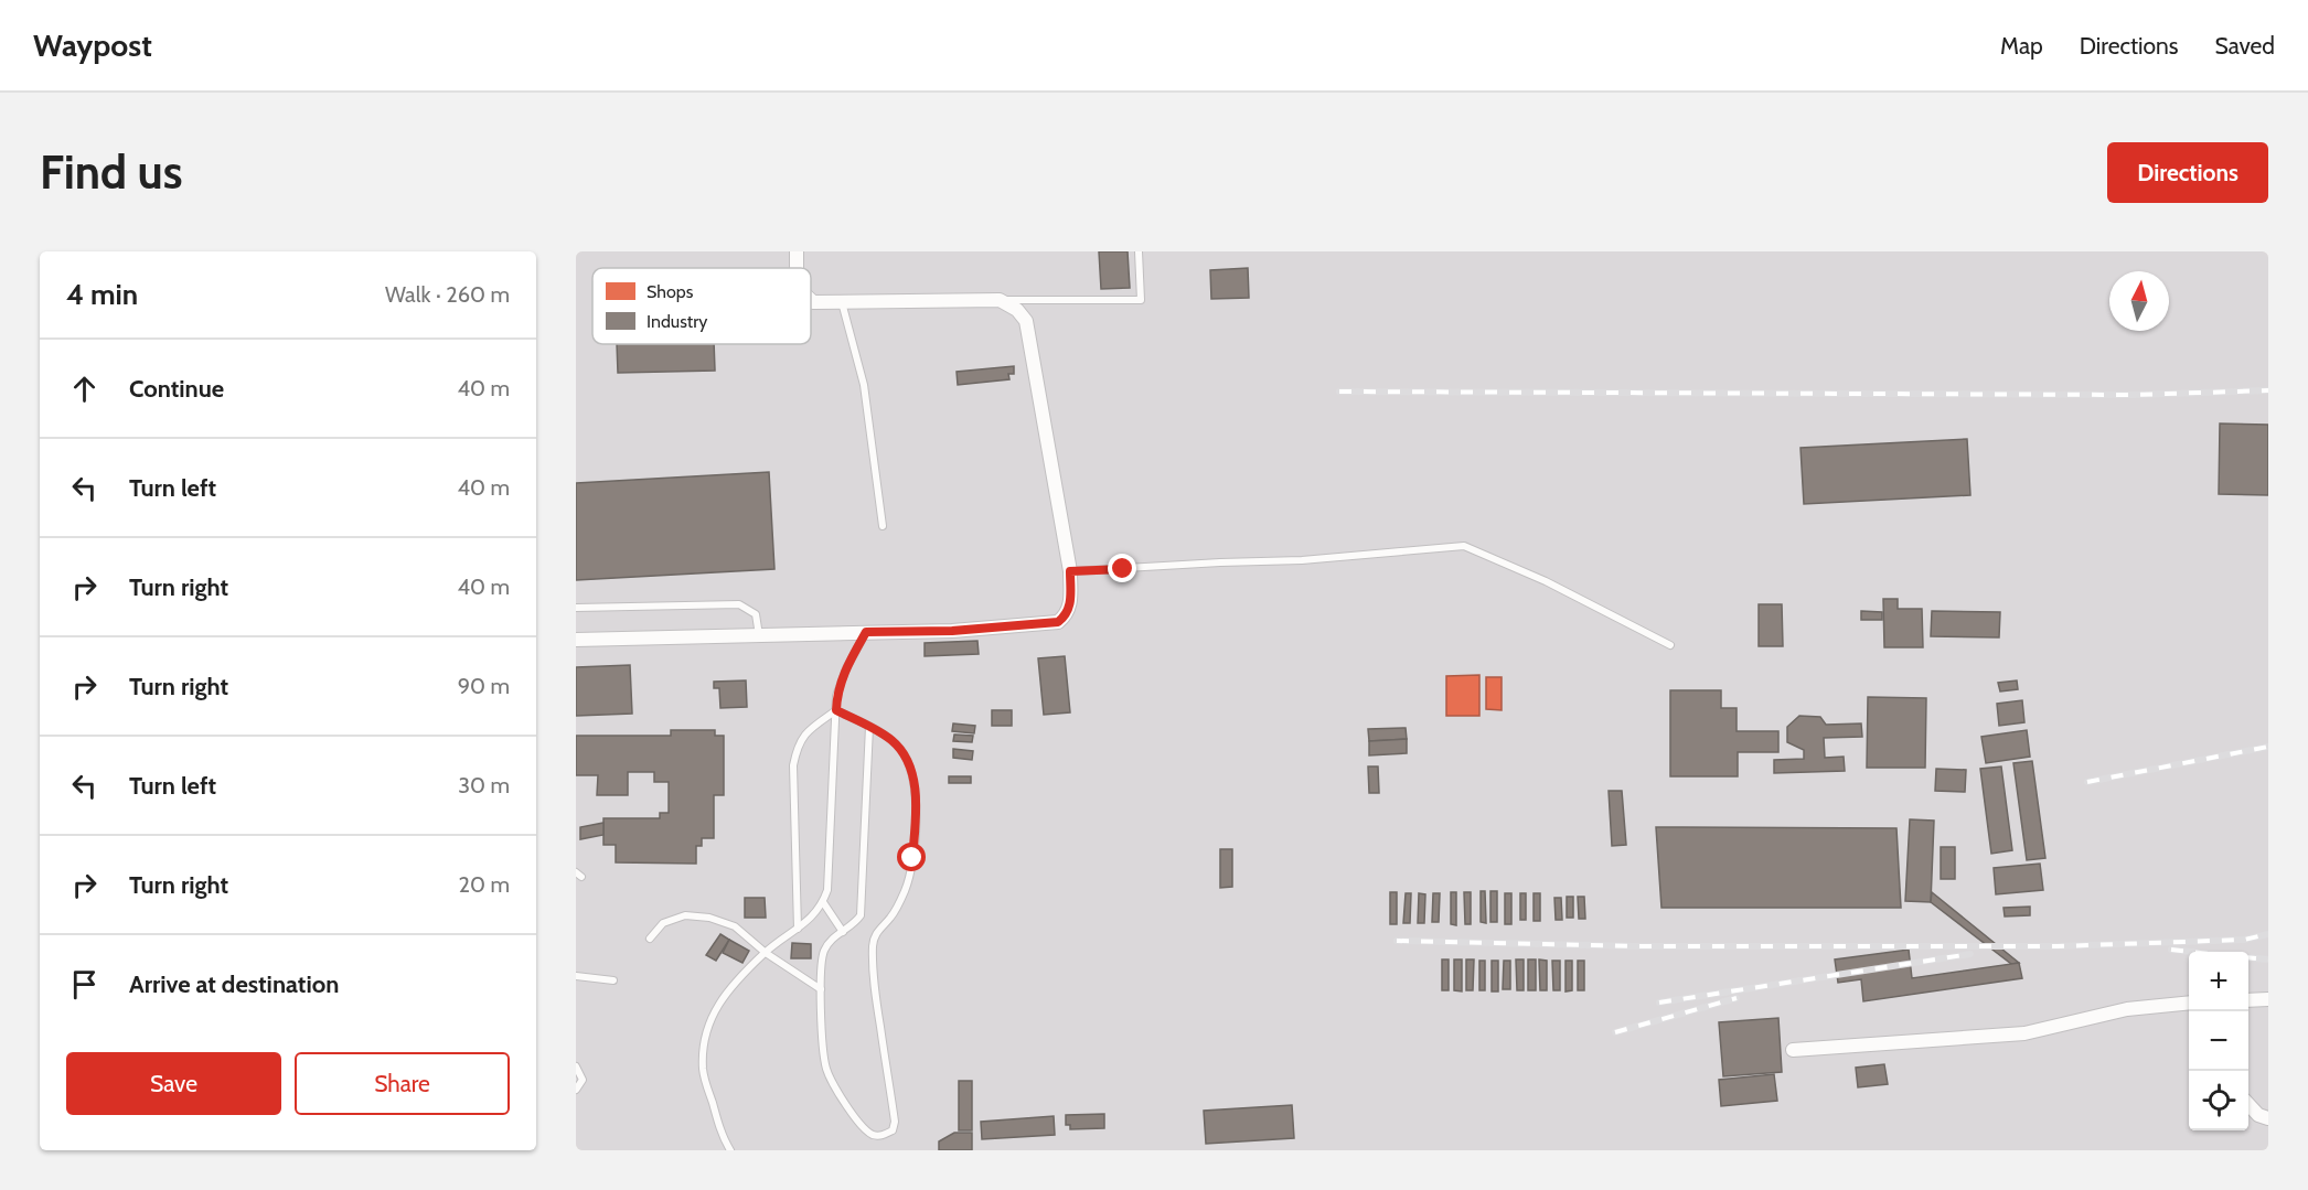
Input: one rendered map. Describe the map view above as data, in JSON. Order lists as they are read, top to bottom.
{
  "legend": ["Shops", "Industry"],
  "north": "top",
  "page": {
    "header": "Waypost",
    "nav": ["Map", "Directions", "Saved"],
    "buttons": [
      "Directions",
      ["Save", "Share"]
    ],
    "title": "Find us",
    "heading": ["4 min", "Walk · 260 m"],
    "list": [
      ["Continue", "40 m"],
      ["Turn left", "40 m"],
      ["Turn right", "40 m"],
      ["Turn right", "90 m"],
      ["Turn left", "30 m"],
      ["Turn right", "20 m"],
      "Arrive at destination"
    ],
    "map_buttons": ["+", "−"]
  }
}
